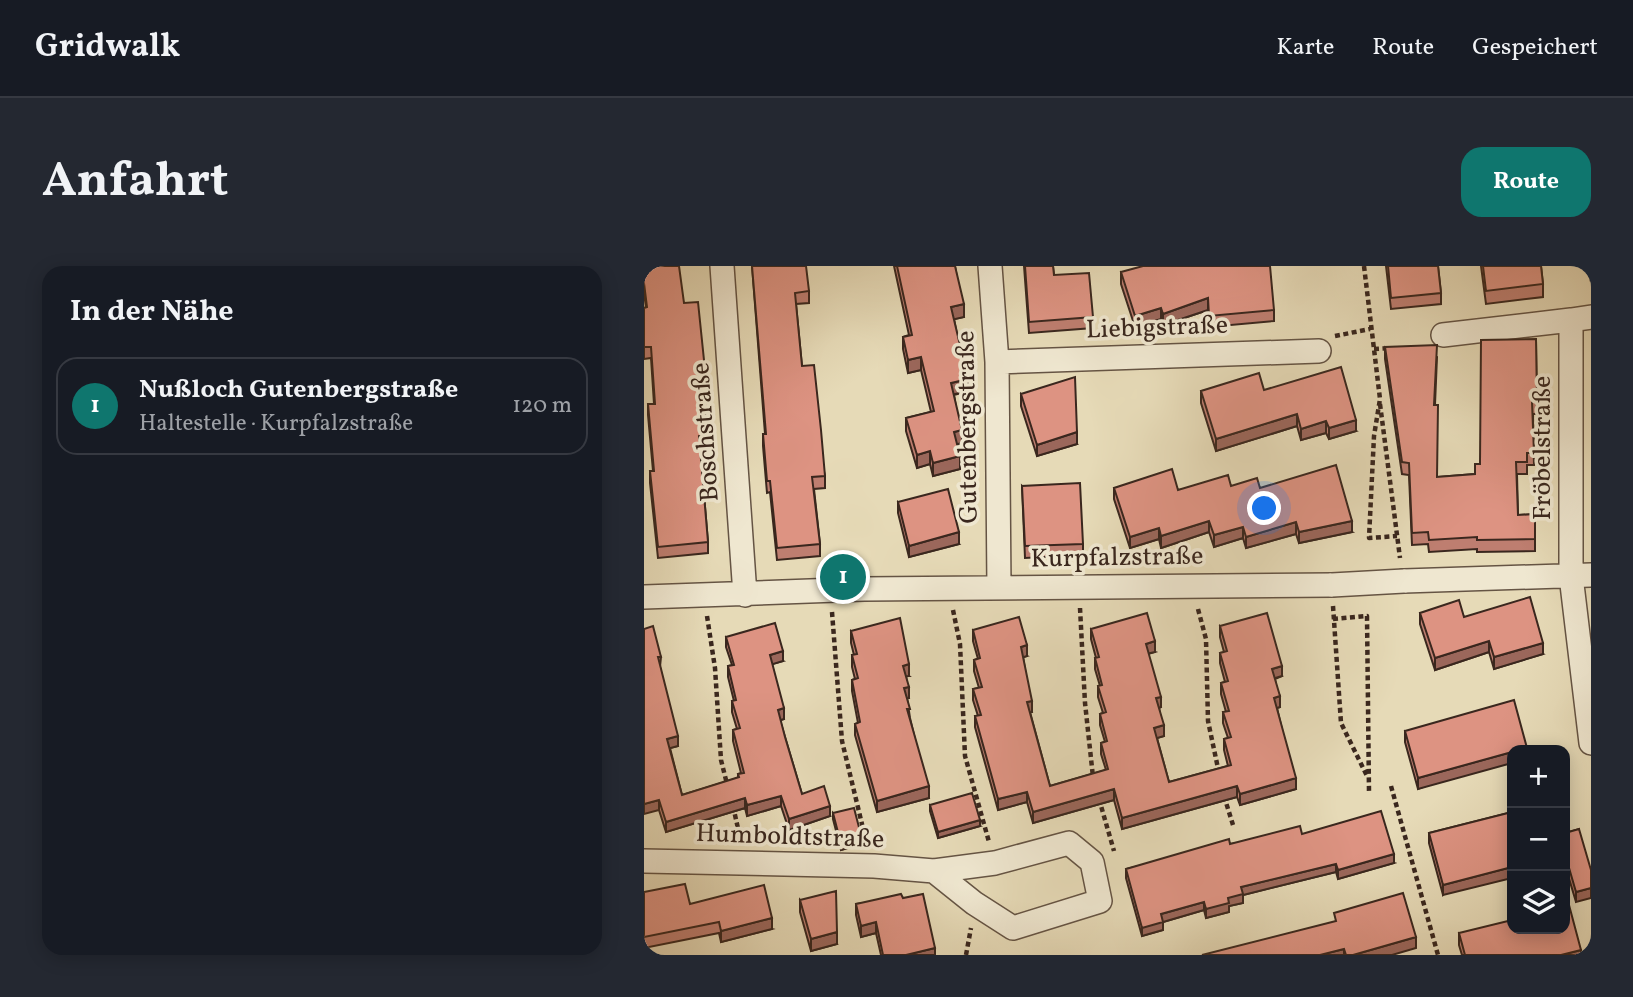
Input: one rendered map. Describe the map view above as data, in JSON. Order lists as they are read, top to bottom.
{
  "streets": {
    "street": [
      "Liebigstraße",
      "Gutenbergstraße",
      "Boschstraße",
      "Fröbelstraße",
      "Kurpfalzstraße",
      "Humboldtstraße"
    ]
  },
  "crossings": [
    ["Liebigstraße", "Gutenbergstraße"],
    ["Gutenbergstraße", "Kurpfalzstraße"],
    ["Boschstraße", "Kurpfalzstraße"],
    ["Fröbelstraße", "Kurpfalzstraße"]
  ],
  "page": {
    "header": "Gridwalk",
    "nav": ["Karte", "Route", "Gespeichert"],
    "buttons": "Route",
    "title": "Anfahrt",
    "heading": "In der Nähe",
    "list": [
      {
        "mark": "1",
        "name": "Nußloch Gutenbergstraße",
        "note": "Haltestelle · Kurpfalzstraße",
        "value": "120 m"
      }
    ],
    "pins": "1",
    "map_buttons": ["+", "−"]
  }
}
